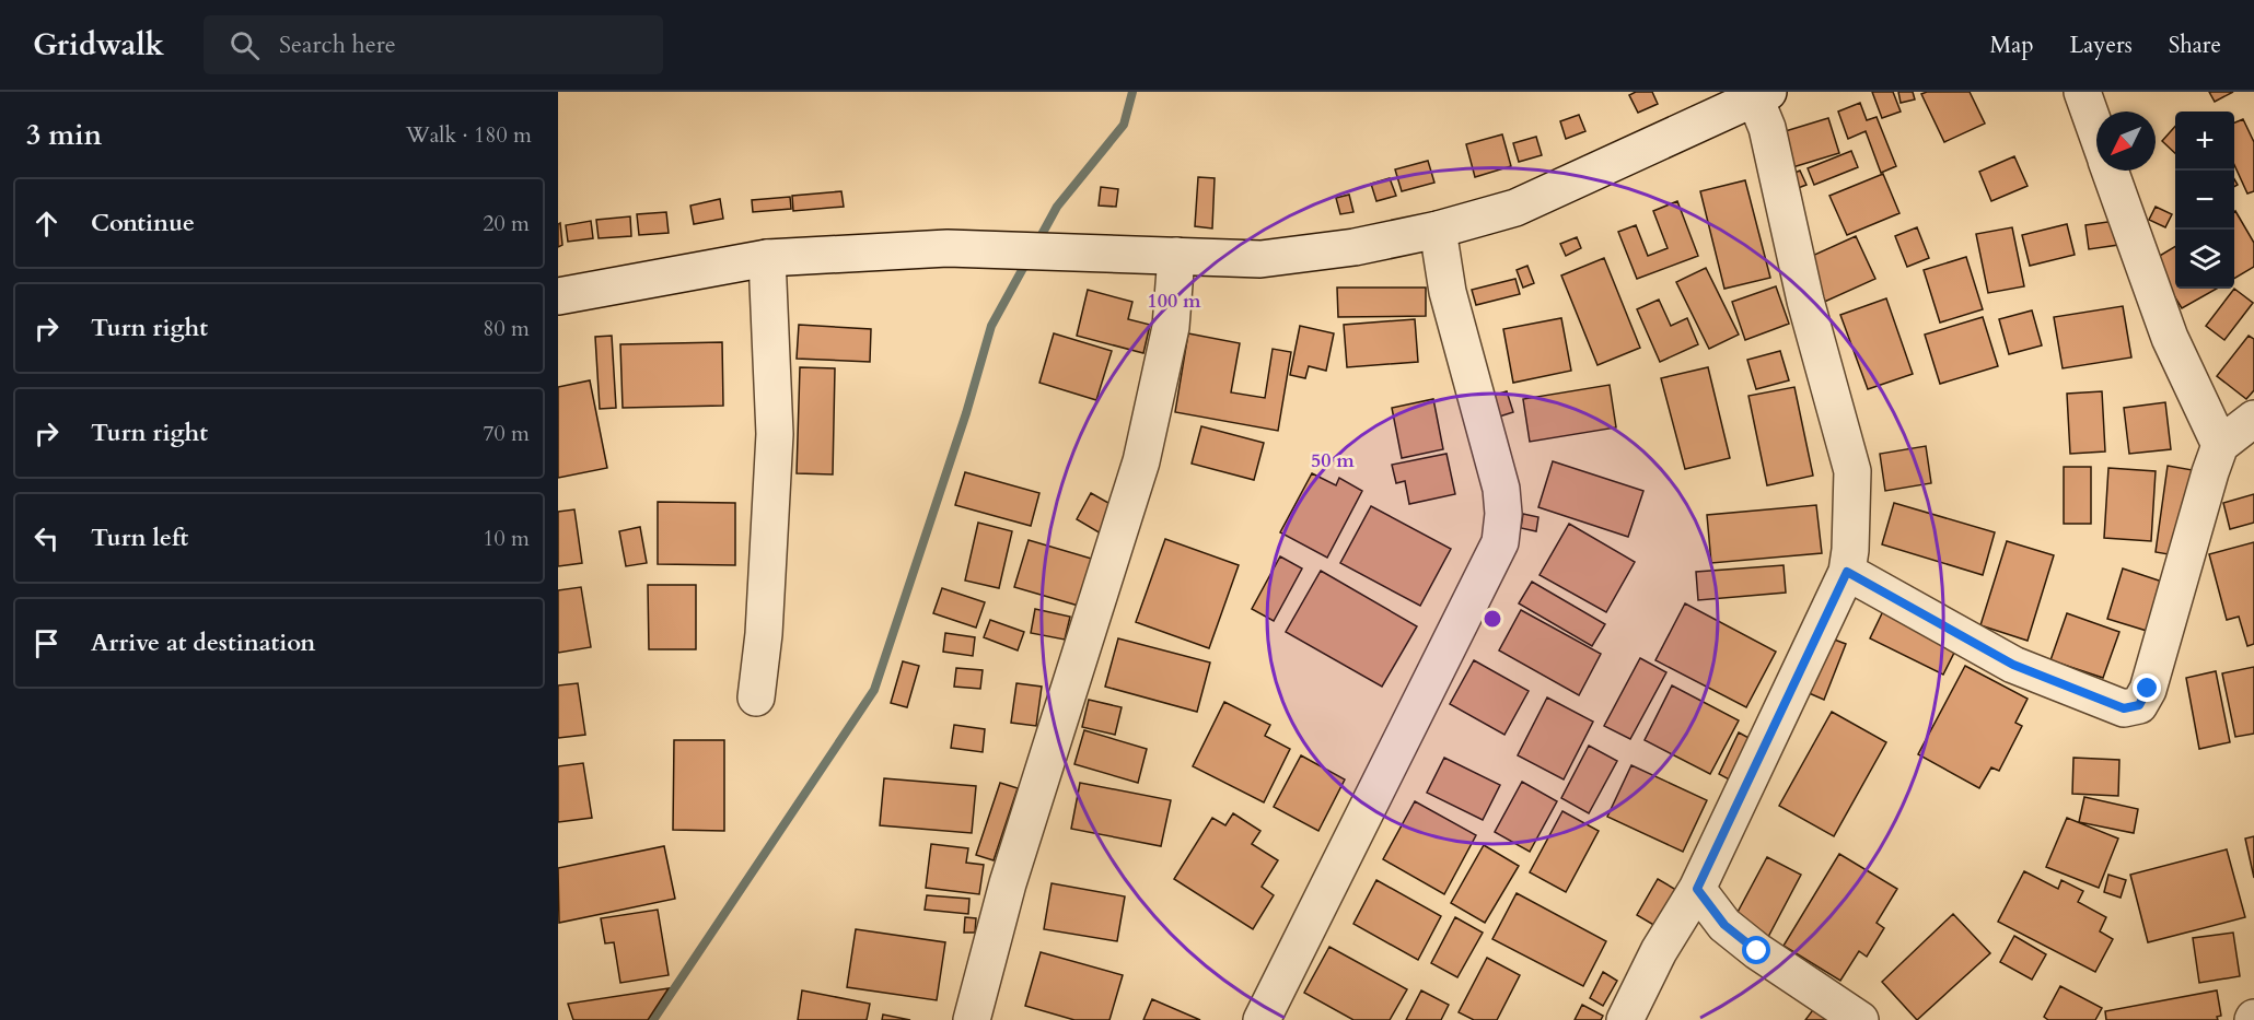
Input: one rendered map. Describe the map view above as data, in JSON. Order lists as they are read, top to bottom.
{
  "north": "bottom left",
  "page": {
    "header": "Gridwalk",
    "search": "Search here",
    "nav": ["Map", "Layers", "Share"],
    "heading": ["3 min", "Walk · 180 m"],
    "map_buttons": ["+", "−"],
    "list": [
      ["Continue", "20 m"],
      ["Turn right", "80 m"],
      ["Turn right", "70 m"],
      ["Turn left", "10 m"],
      "Arrive at destination"
    ]
  },
  "rings": ["100 m", "50 m"]
}
